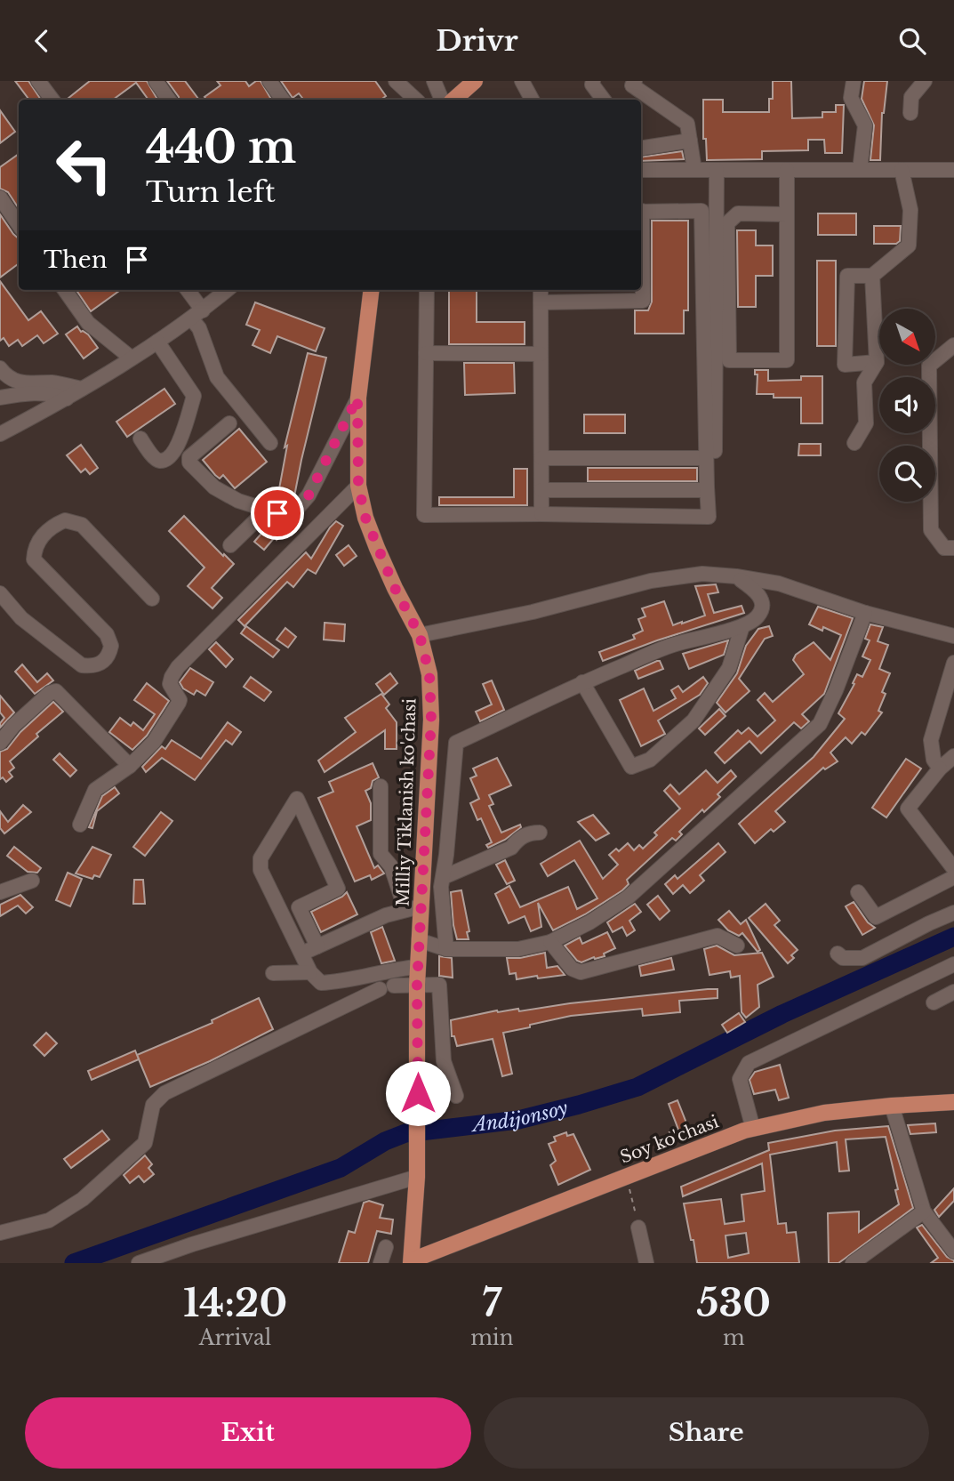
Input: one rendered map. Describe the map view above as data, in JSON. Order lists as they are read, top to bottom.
{
  "streets": {
    "main road": ["Milliy Tiklanish ko'chasi", "Soy ko'chasi"]
  },
  "crossings": [
    ["Milliy Tiklanish ko'chasi", "Soy ko'chasi"]
  ],
  "water": ["Andijonsoy"],
  "north": "bottom right",
  "page": {
    "header": "Drivr",
    "turn": ["440 m", "Turn left"],
    "then": "Then",
    "eta": [
      "14:20",
      "Arrival",
      "7",
      "min",
      "530",
      "m"
    ],
    "buttons": ["Exit", "Share"]
  }
}
